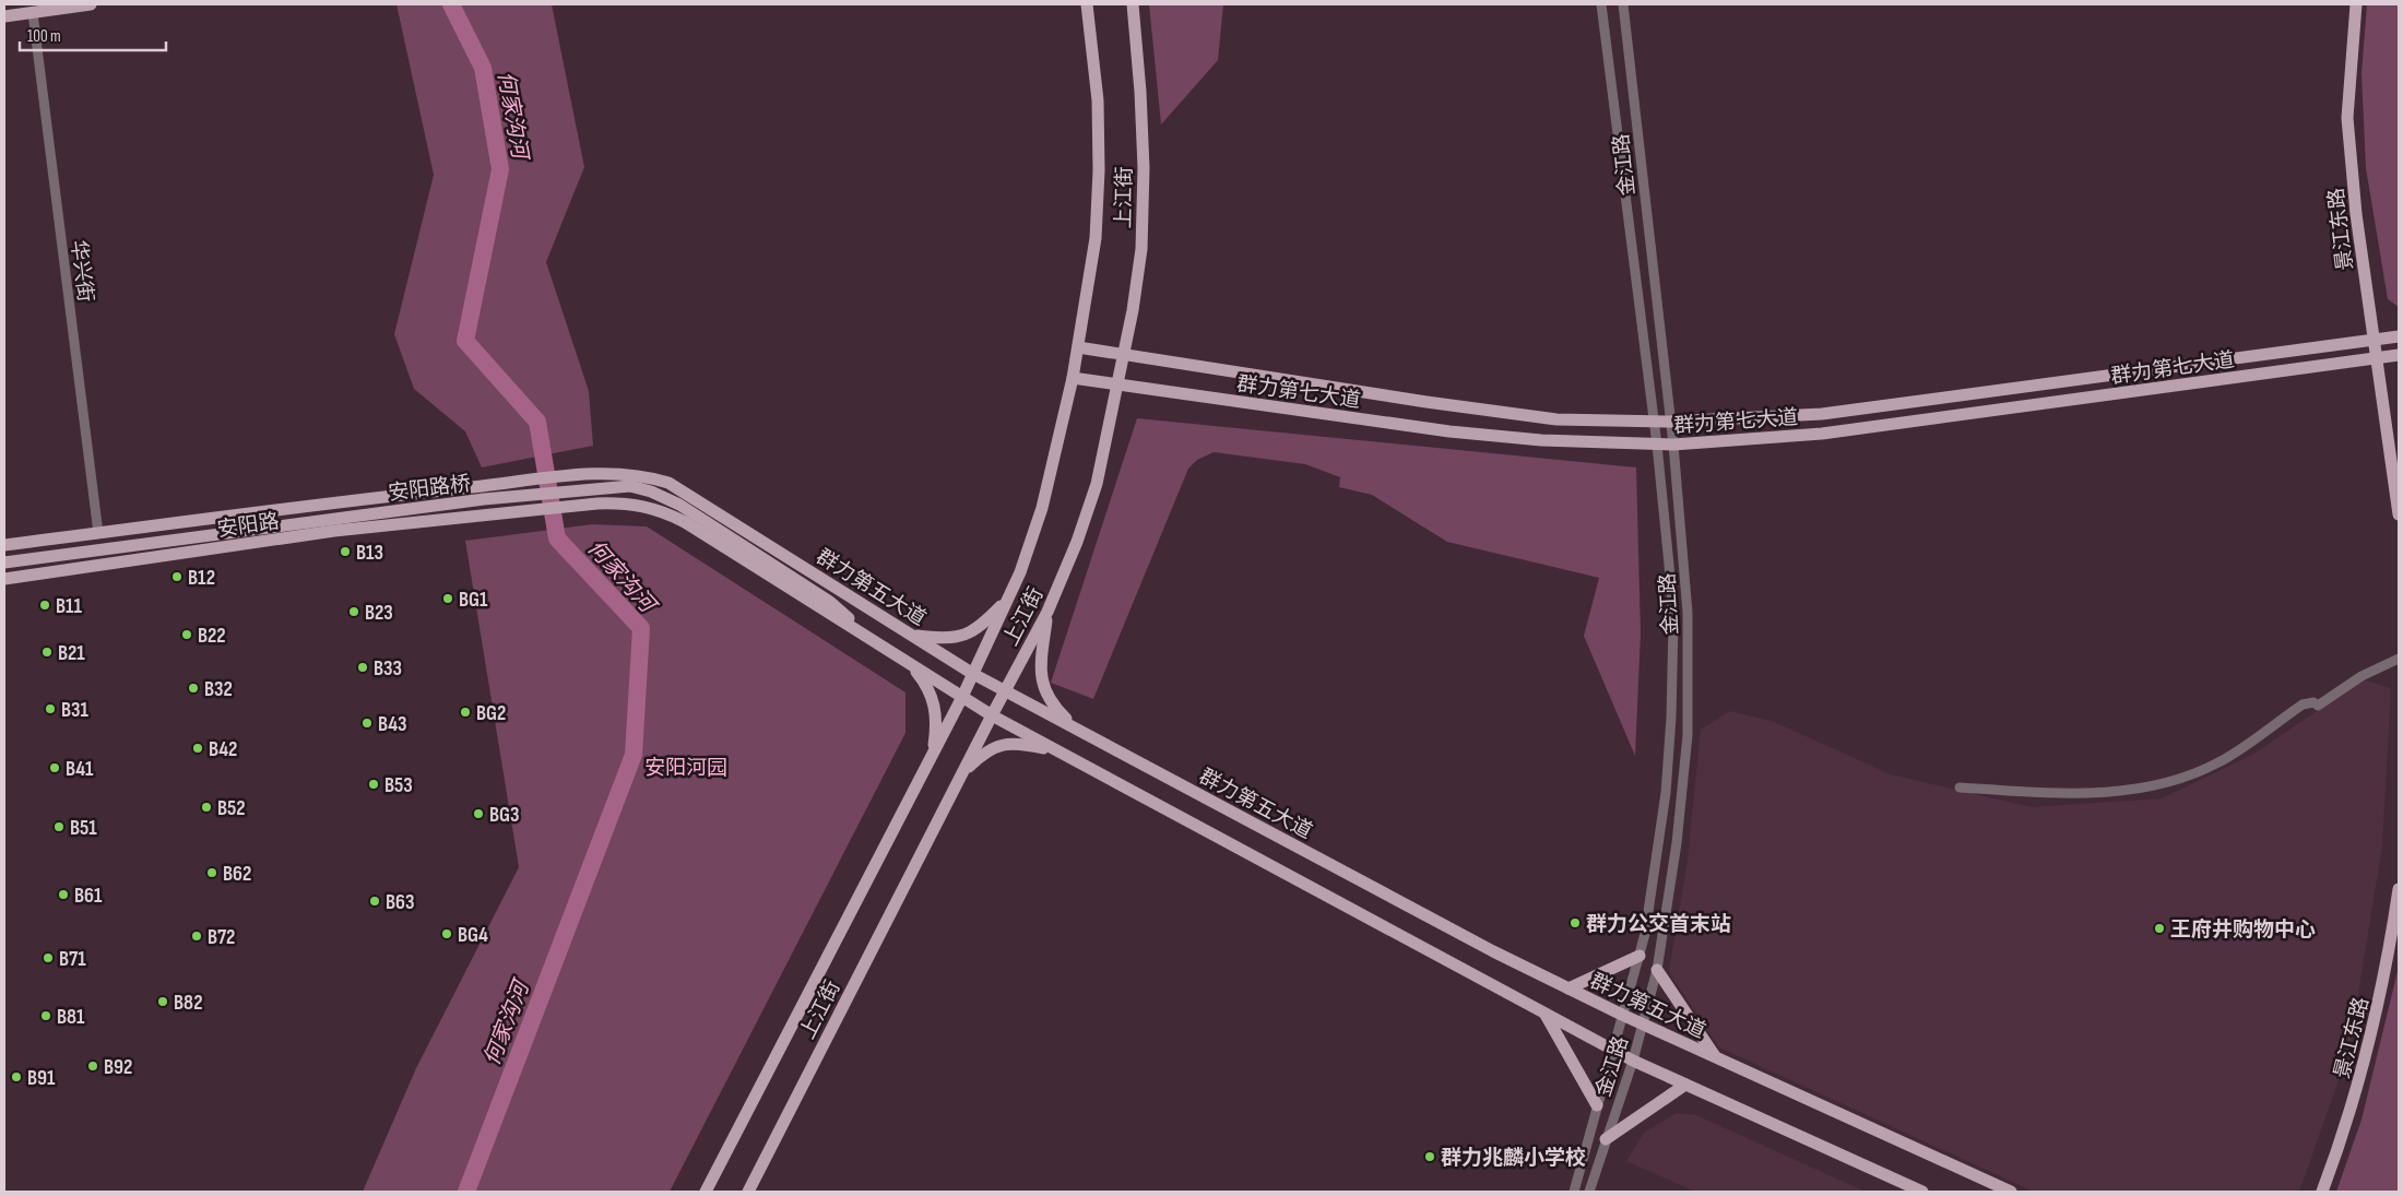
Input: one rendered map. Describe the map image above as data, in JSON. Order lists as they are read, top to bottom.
{
  "streets": {
    "main road": [
      "上江街",
      "景江东路",
      "群力第七大道",
      "安阳路桥",
      "安阳路",
      "群力第五大道"
    ],
    "street": ["金江路", "华兴街"]
  },
  "crossings": [
    ["金江路", "群力第七大道"],
    ["金江路", "群力第五大道"],
    ["上江街", "群力第七大道"],
    ["上江街", "群力第五大道"],
    ["景江东路", "群力第七大道"],
    ["华兴街", "安阳路"],
    ["安阳路桥", "安阳路"],
    ["安阳路", "群力第五大道"]
  ],
  "water": ["何家沟河"],
  "parks": ["安阳河园"],
  "places": [
    "B13",
    "B12",
    "BG1",
    "B11",
    "B23",
    "B22",
    "B21",
    "B33",
    "B32",
    "B31",
    "BG2",
    "B43",
    "B42",
    "B41",
    "B53",
    "B52",
    "BG3",
    "B51",
    "B62",
    "B61",
    "B63",
    "群力公交首末站",
    "王府井购物中心",
    "BG4",
    "B72",
    "B71",
    "B82",
    "B81",
    "B92",
    "B91",
    "群力兆麟小学校"
  ],
  "scale_bar": "100 m"
}
